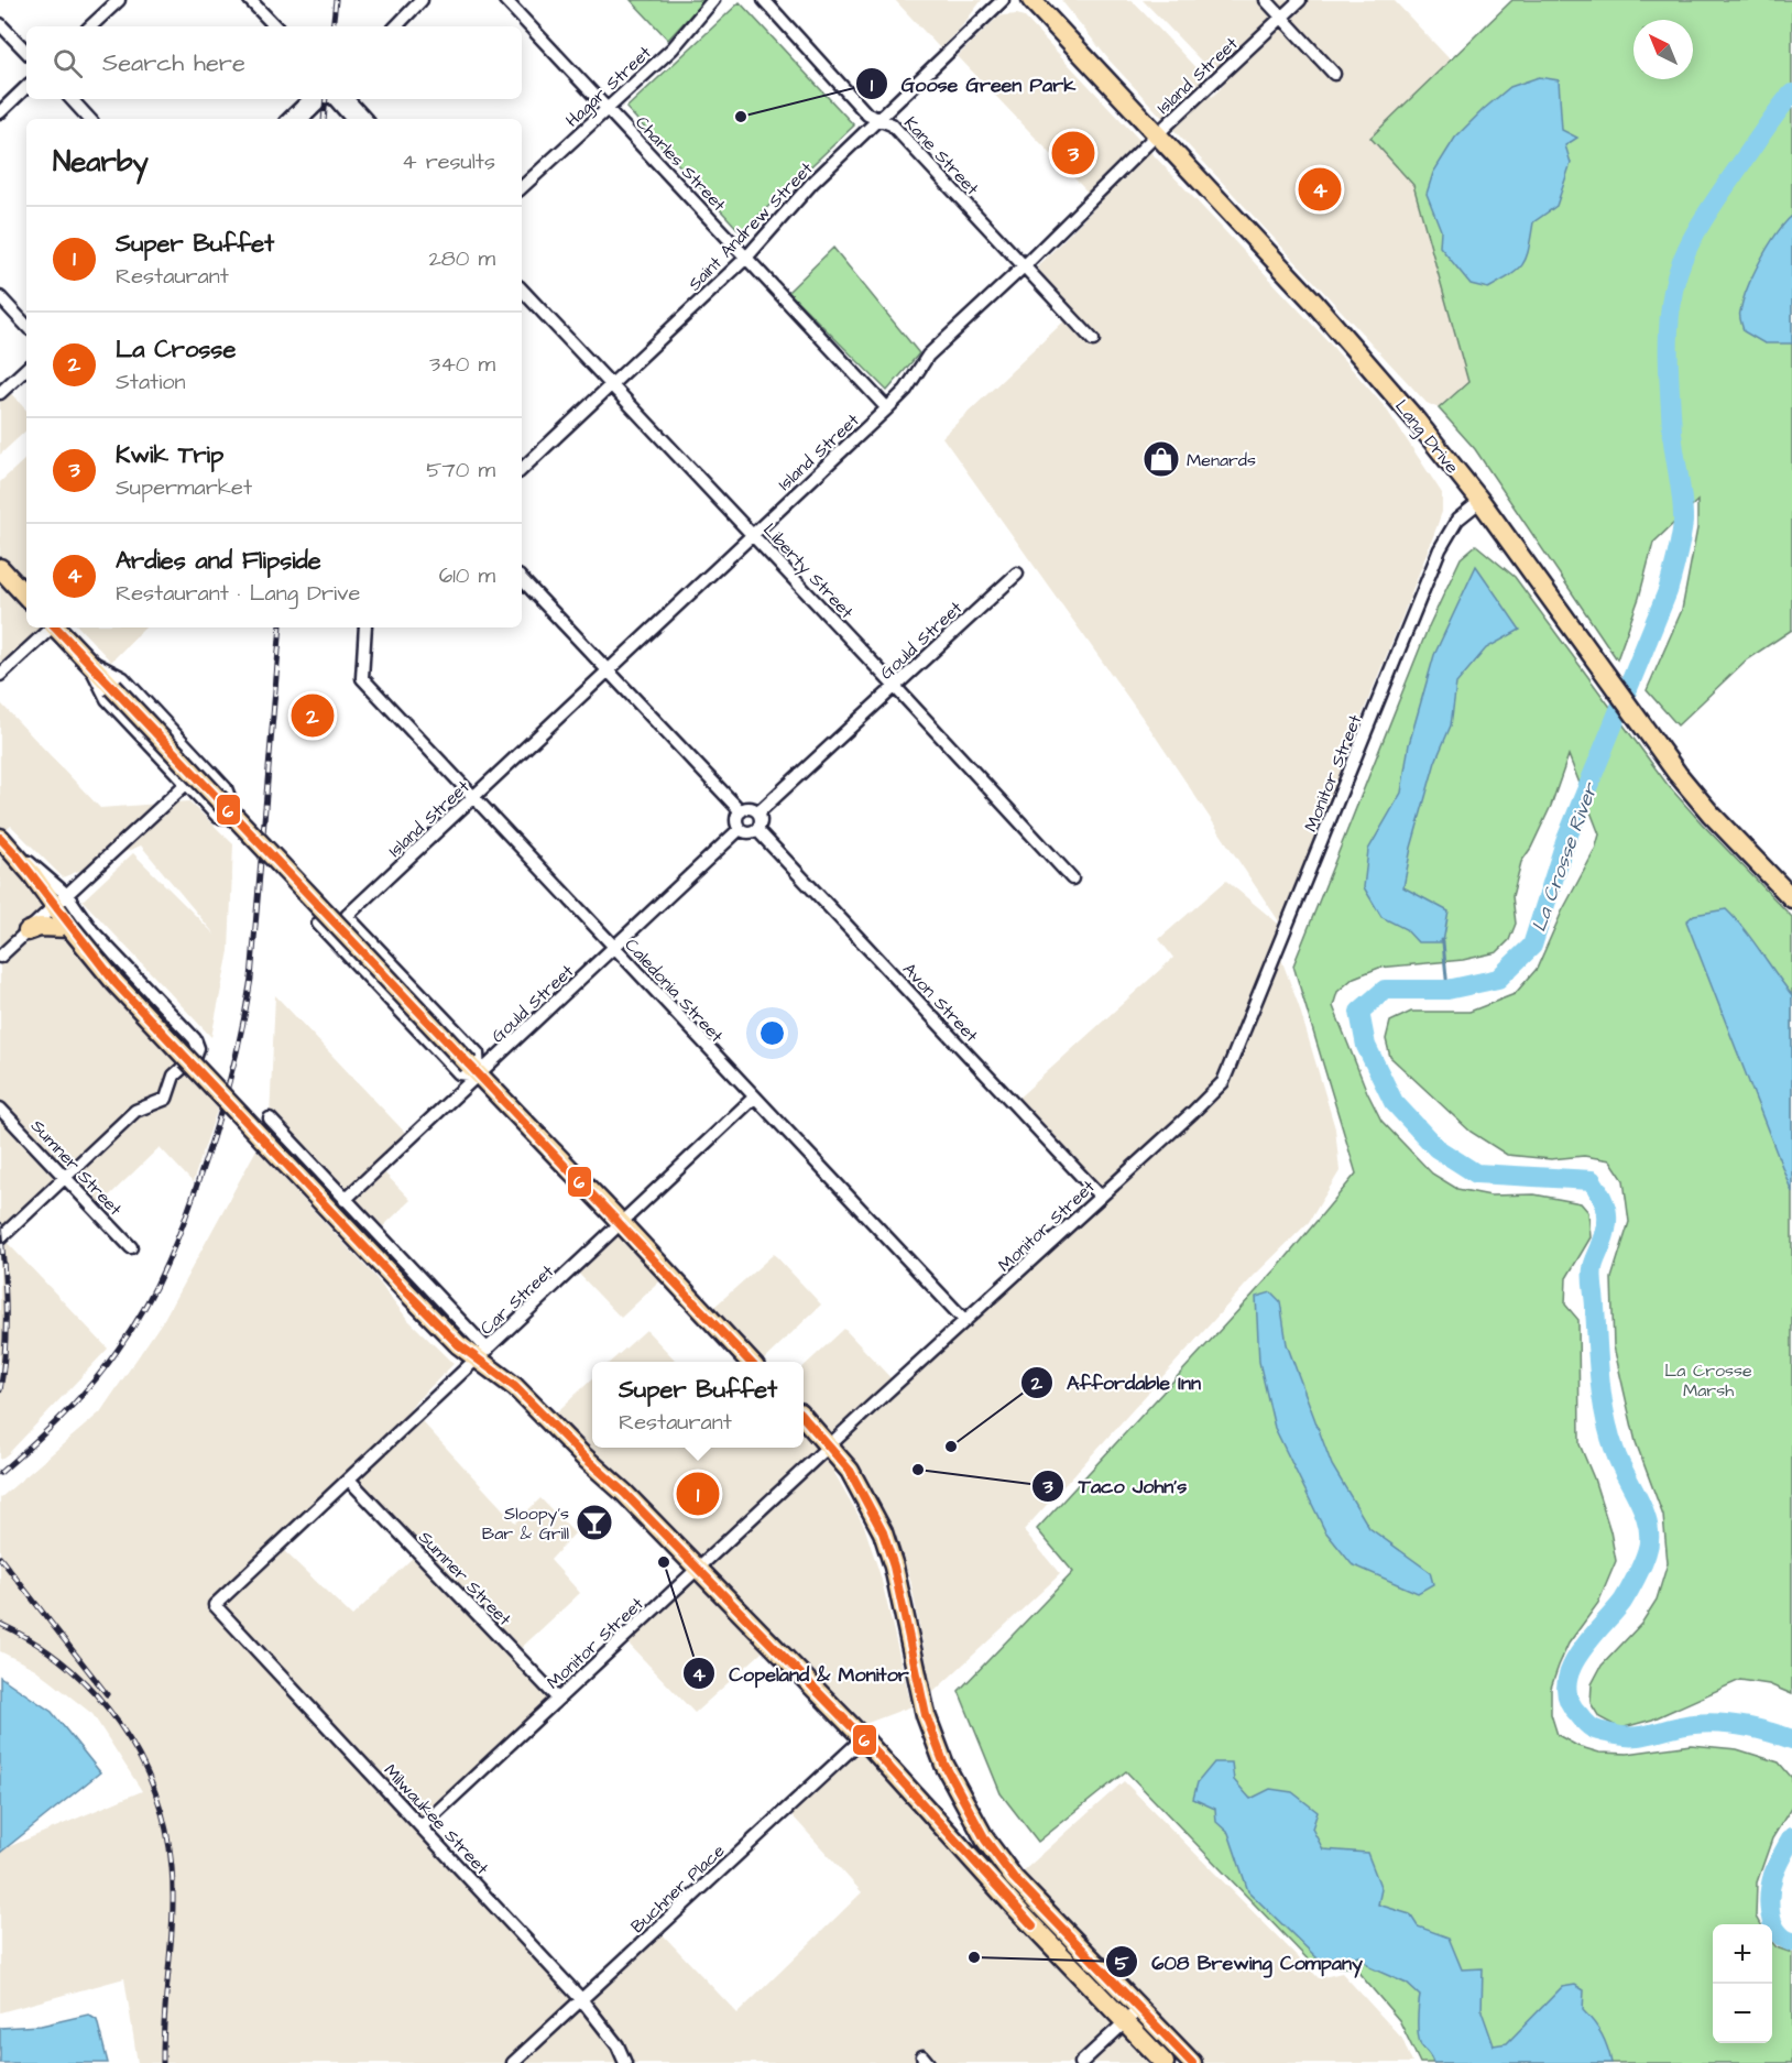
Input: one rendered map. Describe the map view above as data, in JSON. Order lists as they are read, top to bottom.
{
  "streets": {
    "main road": ["Lang Drive"],
    "street": [
      "Island Street",
      "Hagar Street",
      "Kane Street",
      "Charles Street",
      "Saint Andrew Street",
      "Liberty Street",
      "Gould Street",
      "Monitor Street",
      "Caledonia Street",
      "Avon Street",
      "Sumner Street",
      "Car Street",
      "Milwaukee Street",
      "Buchner Place"
    ]
  },
  "crossings": [
    ["Island Street", "Kane Street"],
    ["Island Street", "Charles Street"],
    ["Island Street", "Lang Drive"],
    ["Island Street", "Liberty Street"],
    ["Island Street", "Gould Street"],
    ["Island Street", "Caledonia Street"],
    ["Hagar Street", "Charles Street"],
    ["Kane Street", "Saint Andrew Street"],
    ["Charles Street", "Saint Andrew Street"],
    ["Saint Andrew Street", "Liberty Street"],
    ["Lang Drive", "Monitor Street"],
    ["Liberty Street", "Gould Street"],
    ["Gould Street", "Caledonia Street"],
    ["Gould Street", "Avon Street"],
    ["Monitor Street", "Caledonia Street"],
    ["Monitor Street", "Avon Street"],
    ["Monitor Street", "Sumner Street"],
    ["Monitor Street", "Milwaukee Street"],
    ["Caledonia Street", "Car Street"],
    ["Sumner Street", "Car Street"],
    ["Car Street", "Milwaukee Street"],
    ["Milwaukee Street", "Buchner Place"]
  ],
  "water": ["La Crosse River"],
  "parks": ["La Crosse Marsh"],
  "places": {
    "other": [
      "Goose Green Park",
      "Affordable Inn",
      "Taco John's",
      "Copeland & Monitor",
      "608 Brewing Company"
    ],
    "shop": ["Menards"],
    "bar": ["Sloopy's Bar & Grill"]
  },
  "lines": ["transit line 6"],
  "north": "top left",
  "page": {
    "search": "Search here",
    "heading": ["Nearby", "4 results"],
    "pins": [
      "3",
      "4",
      "2",
      "1"
    ],
    "list": [
      {
        "mark": "1",
        "name": "Super Buffet",
        "note": "Restaurant",
        "value": "280 m"
      },
      {
        "mark": "2",
        "name": "La Crosse",
        "note": "Station",
        "value": "340 m"
      },
      {
        "mark": "3",
        "name": "Kwik Trip",
        "note": "Supermarket",
        "value": "570 m"
      },
      {
        "mark": "4",
        "name": "Ardies and Flipside",
        "note": "Restaurant · Lang Drive",
        "value": "610 m"
      }
    ],
    "popup": ["Super Buffet", "Restaurant"],
    "map_buttons": ["+", "−"]
  }
}
